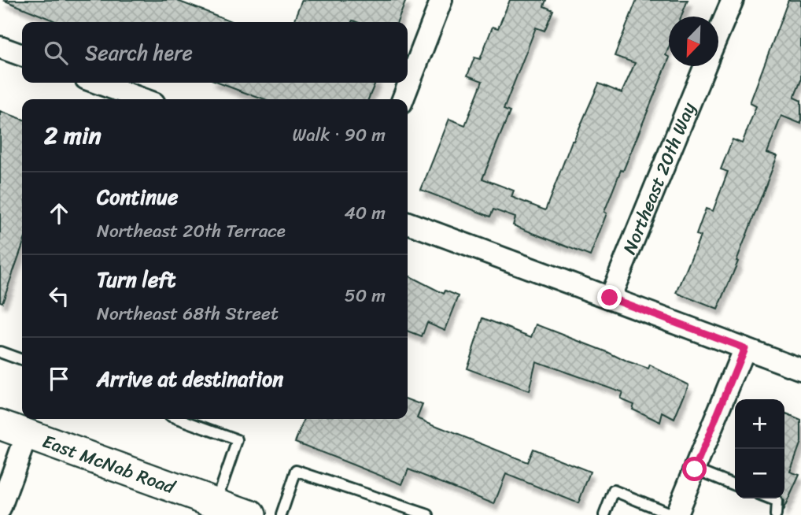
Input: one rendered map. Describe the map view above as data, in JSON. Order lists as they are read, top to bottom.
{
  "streets": {
    "street": ["Northeast 20th Way", "East McNab Road"]
  },
  "north": "bottom left",
  "page": {
    "search": "Search here",
    "heading": ["2 min", "Walk · 90 m"],
    "list": [
      ["Continue", "Northeast 20th Terrace", "40 m"],
      ["Turn left", "Northeast 68th Street", "50 m"],
      "Arrive at destination"
    ],
    "map_buttons": ["+", "−"]
  }
}
